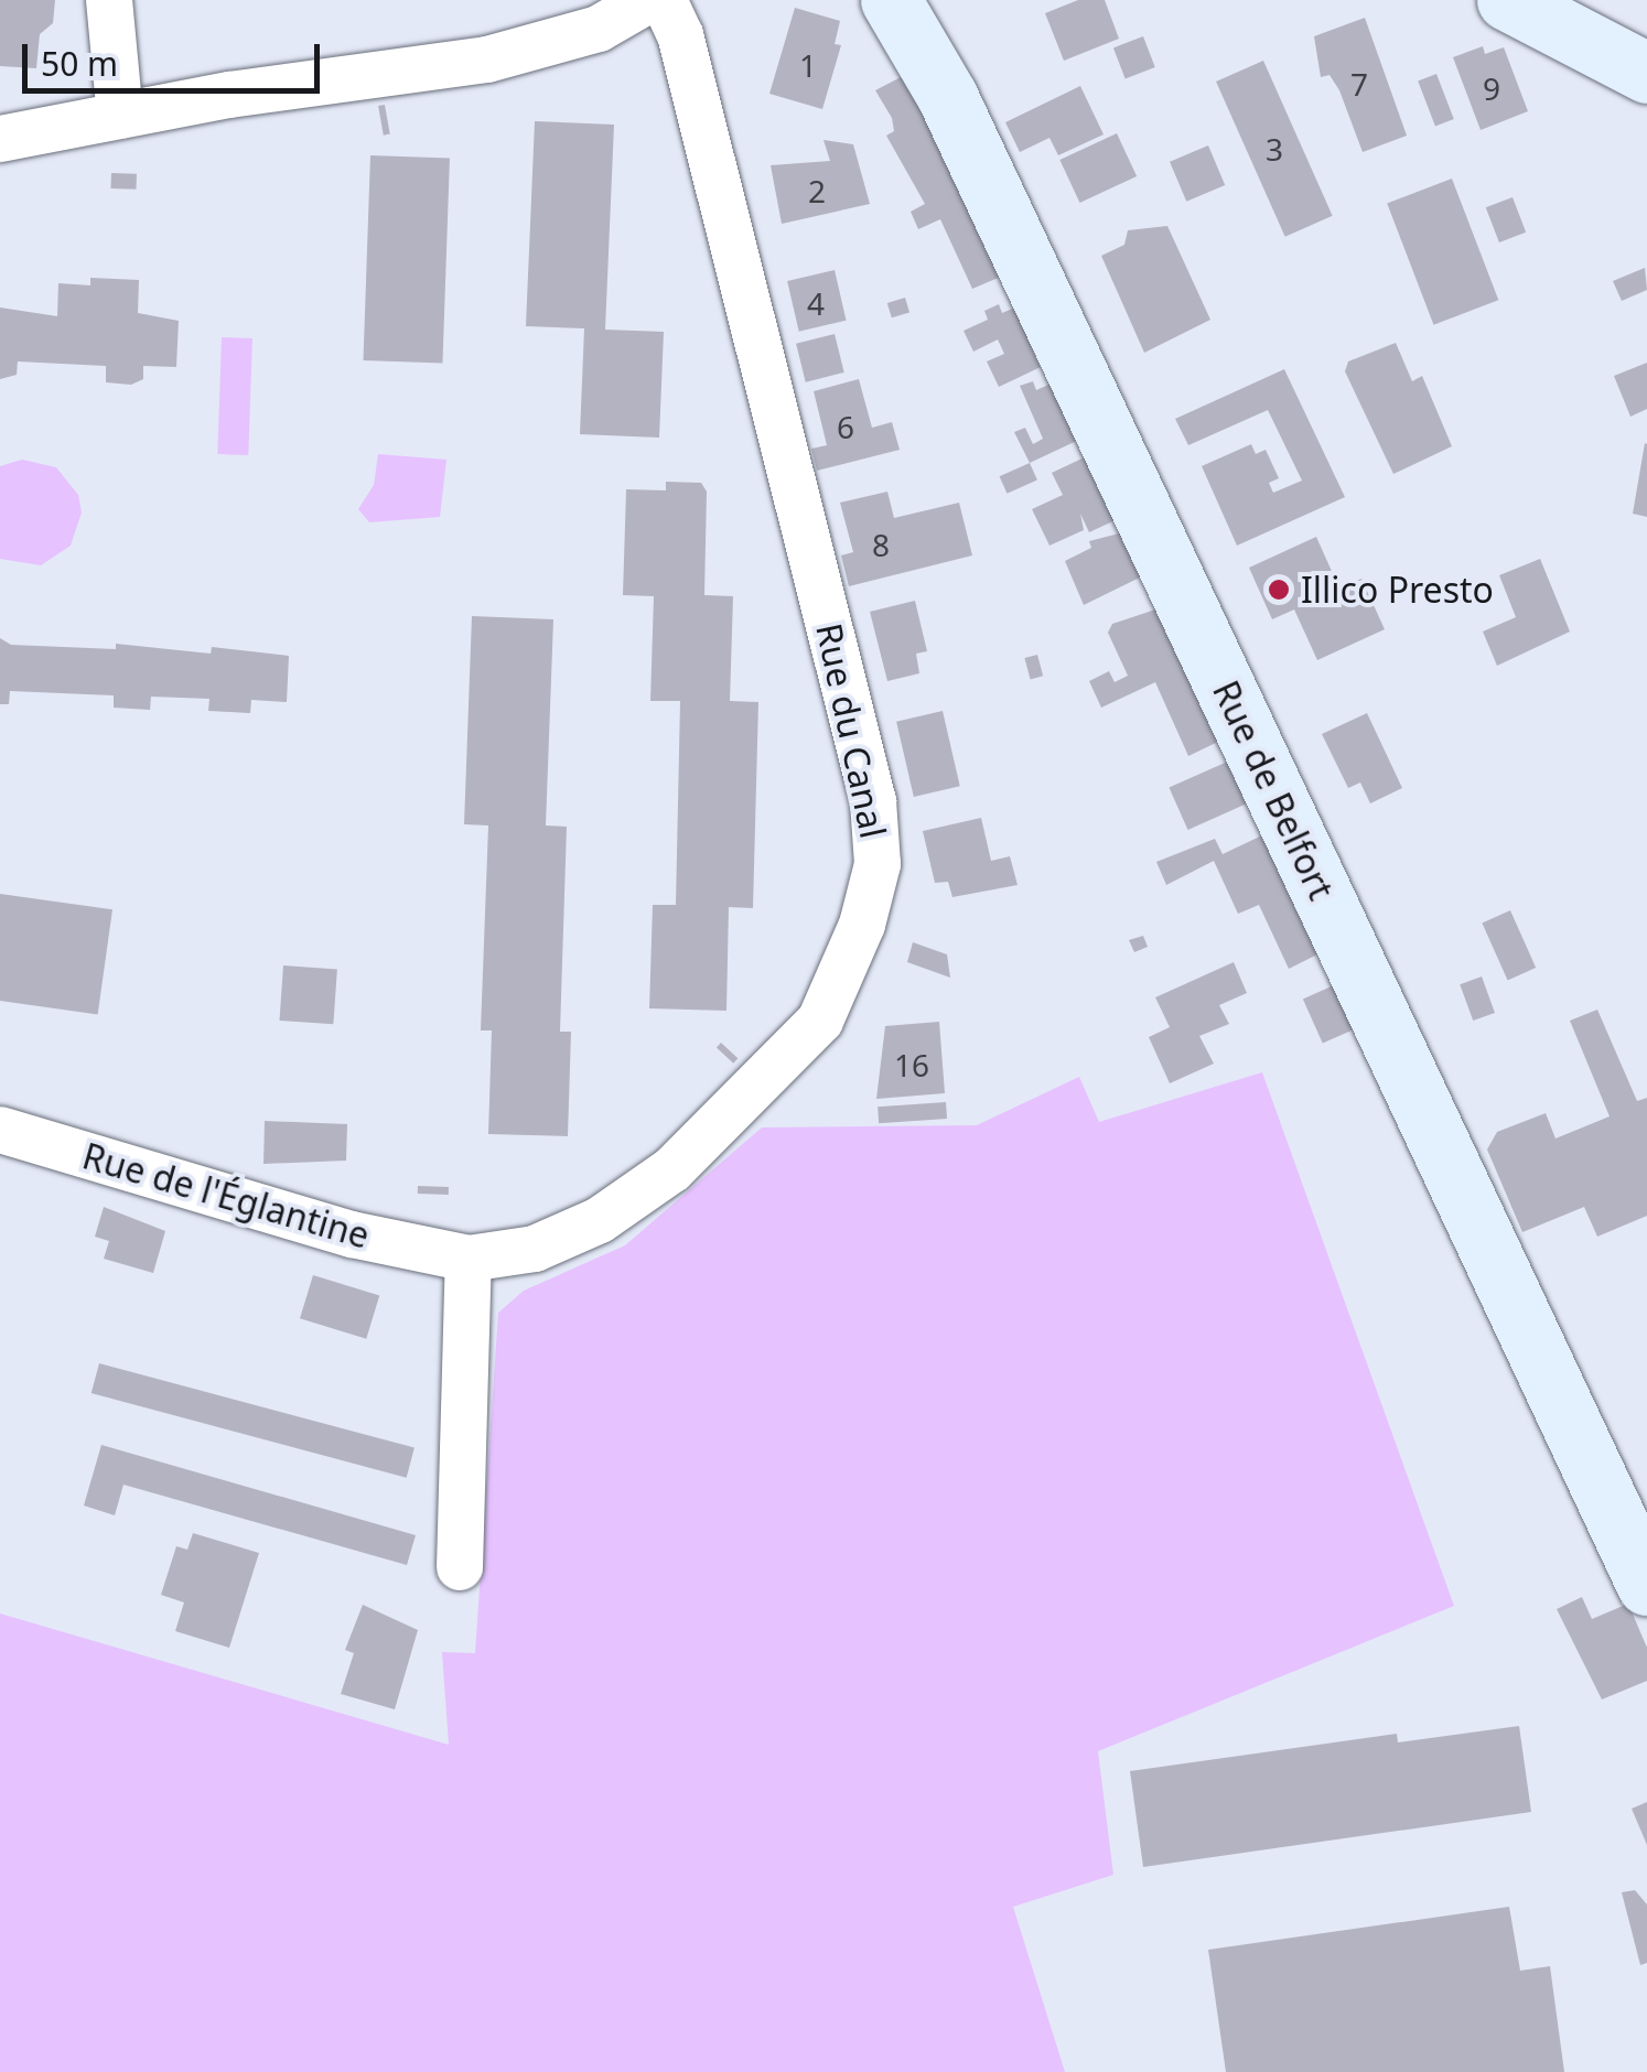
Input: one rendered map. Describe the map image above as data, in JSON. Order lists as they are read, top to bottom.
{
  "streets": {
    "main road": ["Rue de Belfort"],
    "street": ["Rue du Canal", "Rue de l'Églantine"]
  },
  "crossings": [
    ["Rue du Canal", "Rue de l'Églantine"]
  ],
  "places": ["Illico Presto"],
  "house_numbers": [
    "1",
    "7",
    "9",
    "3",
    "2",
    "4",
    "6",
    "8",
    "16"
  ],
  "scale_bar": "50 m"
}
